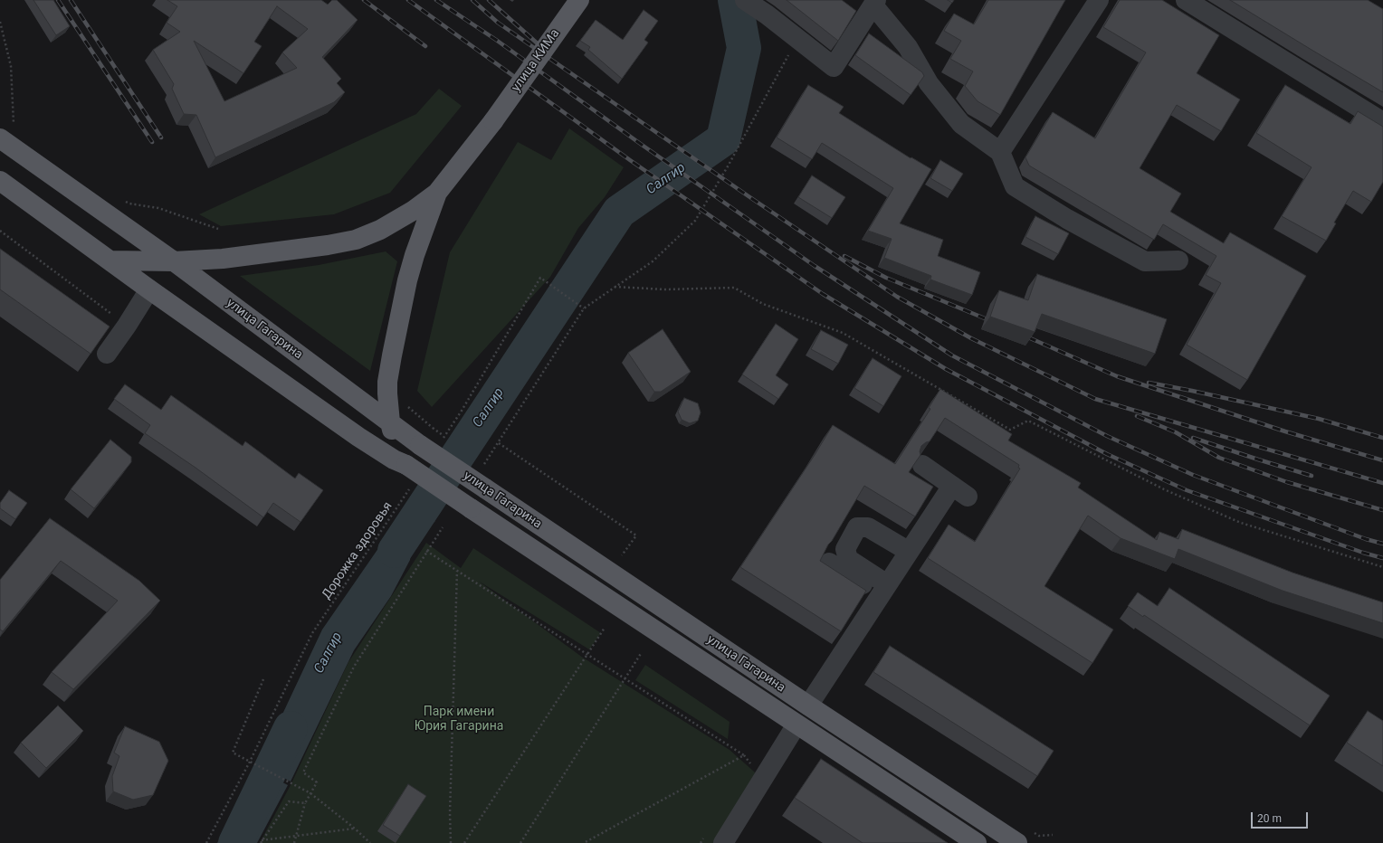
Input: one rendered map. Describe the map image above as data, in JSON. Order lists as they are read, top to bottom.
{
  "streets": {
    "main road": ["улица КИМа", "улица Гагарина"],
    "path": ["Дорожка здоровья"]
  },
  "water": ["Салгир"],
  "parks": ["Парк имени Юрия Гагарина"],
  "scale_bar": "20 m"
}
